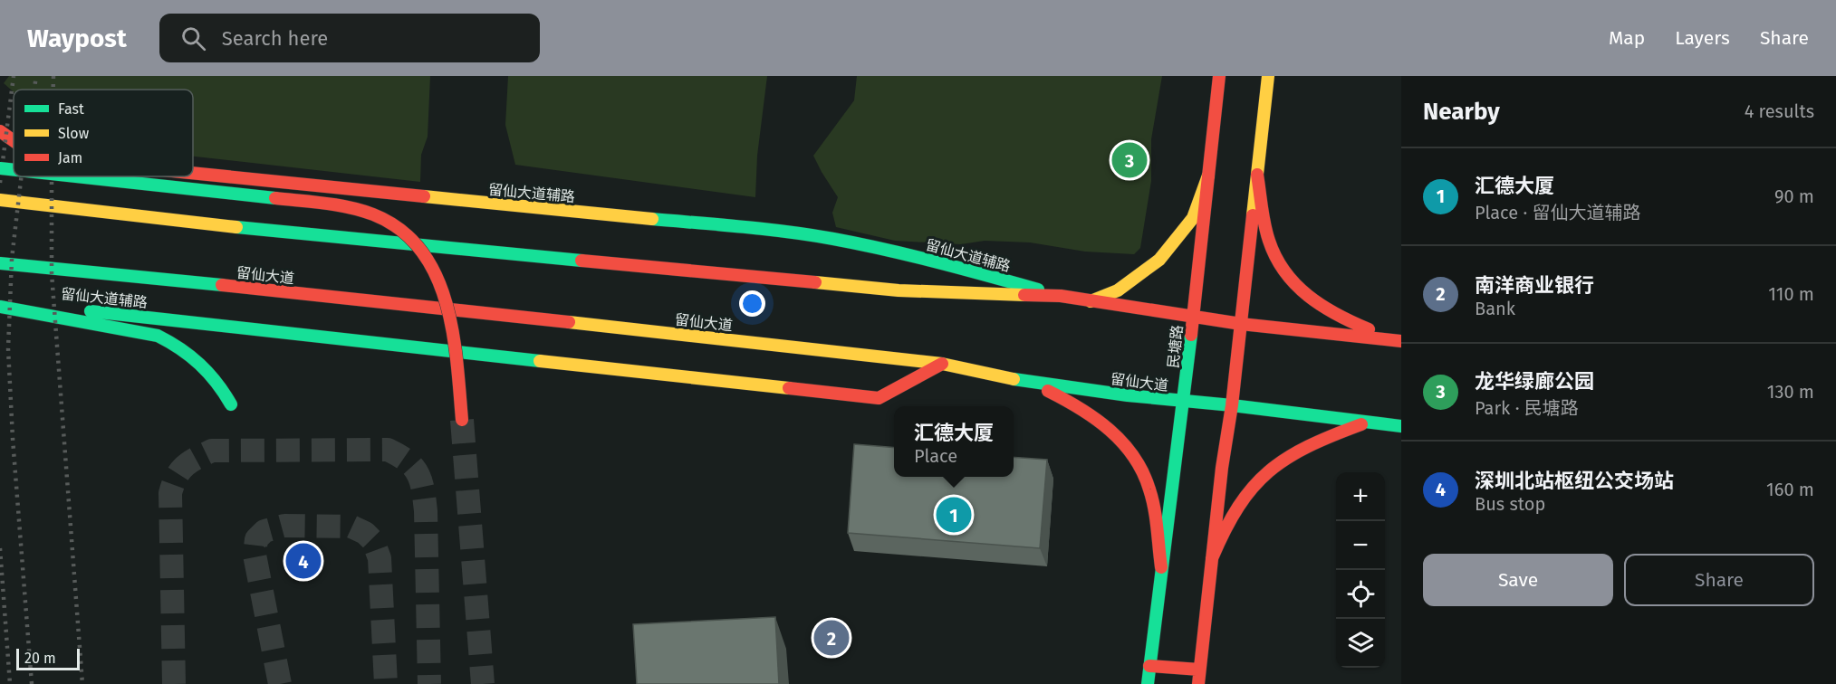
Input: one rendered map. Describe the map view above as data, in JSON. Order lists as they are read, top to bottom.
{
  "streets": {
    "main road": ["留仙大道辅路", "留仙大道", "民塘路"]
  },
  "crossings": [
    ["留仙大道辅路", "留仙大道"],
    ["留仙大道", "民塘路"]
  ],
  "legend": ["Fast", "Slow", "Jam"],
  "scale_bar": "20 m",
  "page": {
    "header": "Waypost",
    "search": "Search here",
    "nav": ["Map", "Layers", "Share"],
    "heading": ["Nearby", "4 results"],
    "pins": [
      "3",
      "1",
      "4",
      "2"
    ],
    "list": [
      {
        "mark": "1",
        "name": "汇德大厦",
        "note": "Place · 留仙大道辅路",
        "value": "90 m"
      },
      {
        "mark": "2",
        "name": "南洋商业银行",
        "note": "Bank",
        "value": "110 m"
      },
      {
        "mark": "3",
        "name": "龙华绿廊公园",
        "note": "Park · 民塘路",
        "value": "130 m"
      },
      {
        "mark": "4",
        "name": "深圳北站枢纽公交场站",
        "note": "Bus stop",
        "value": "160 m"
      }
    ],
    "popup": ["汇德大厦", "Place"],
    "map_buttons": ["+", "−"],
    "buttons": ["Save", "Share"],
    "scale": "20 m"
  }
}
